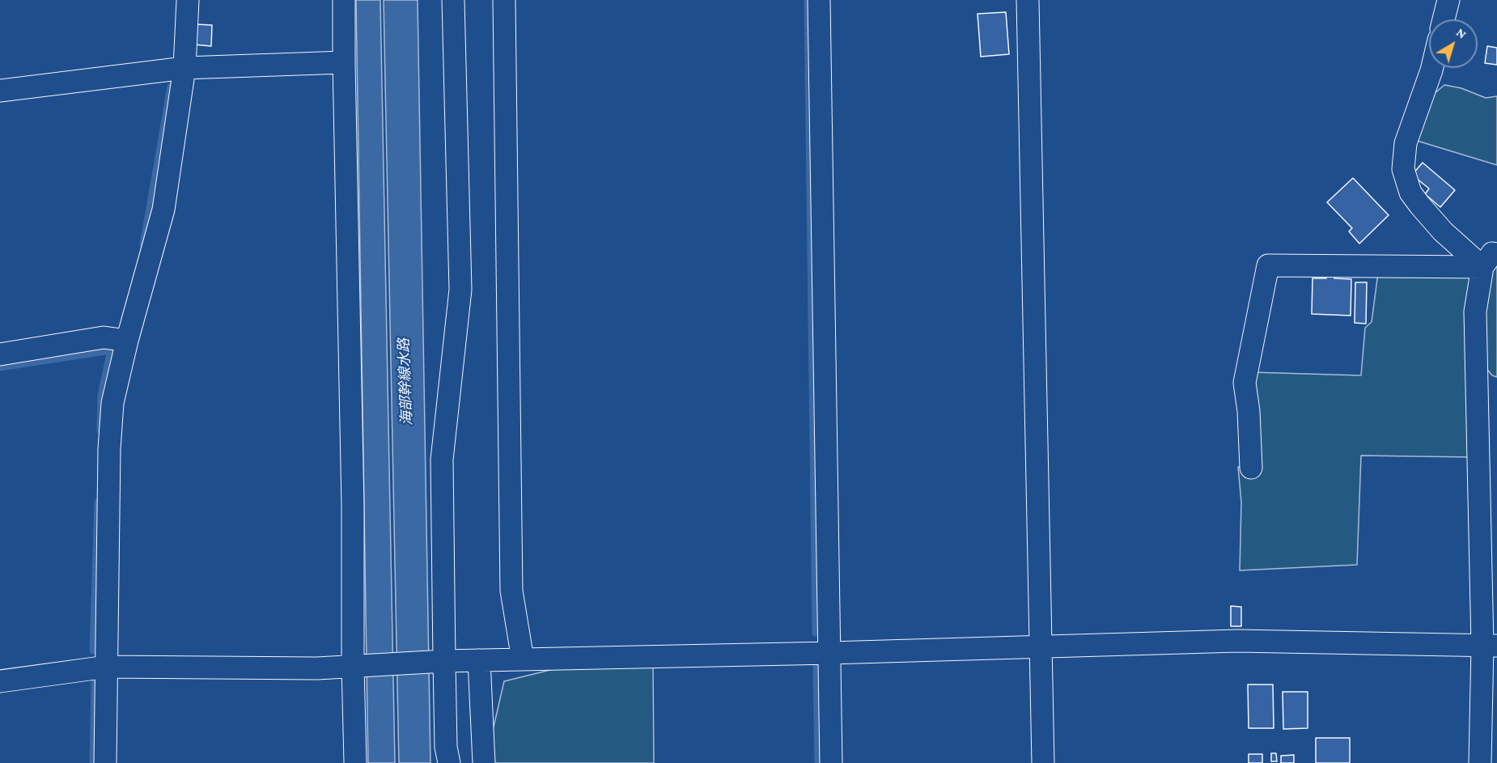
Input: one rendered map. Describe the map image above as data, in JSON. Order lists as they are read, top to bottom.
{
  "water": ["海部幹線水路"],
  "north": "top right"
}
